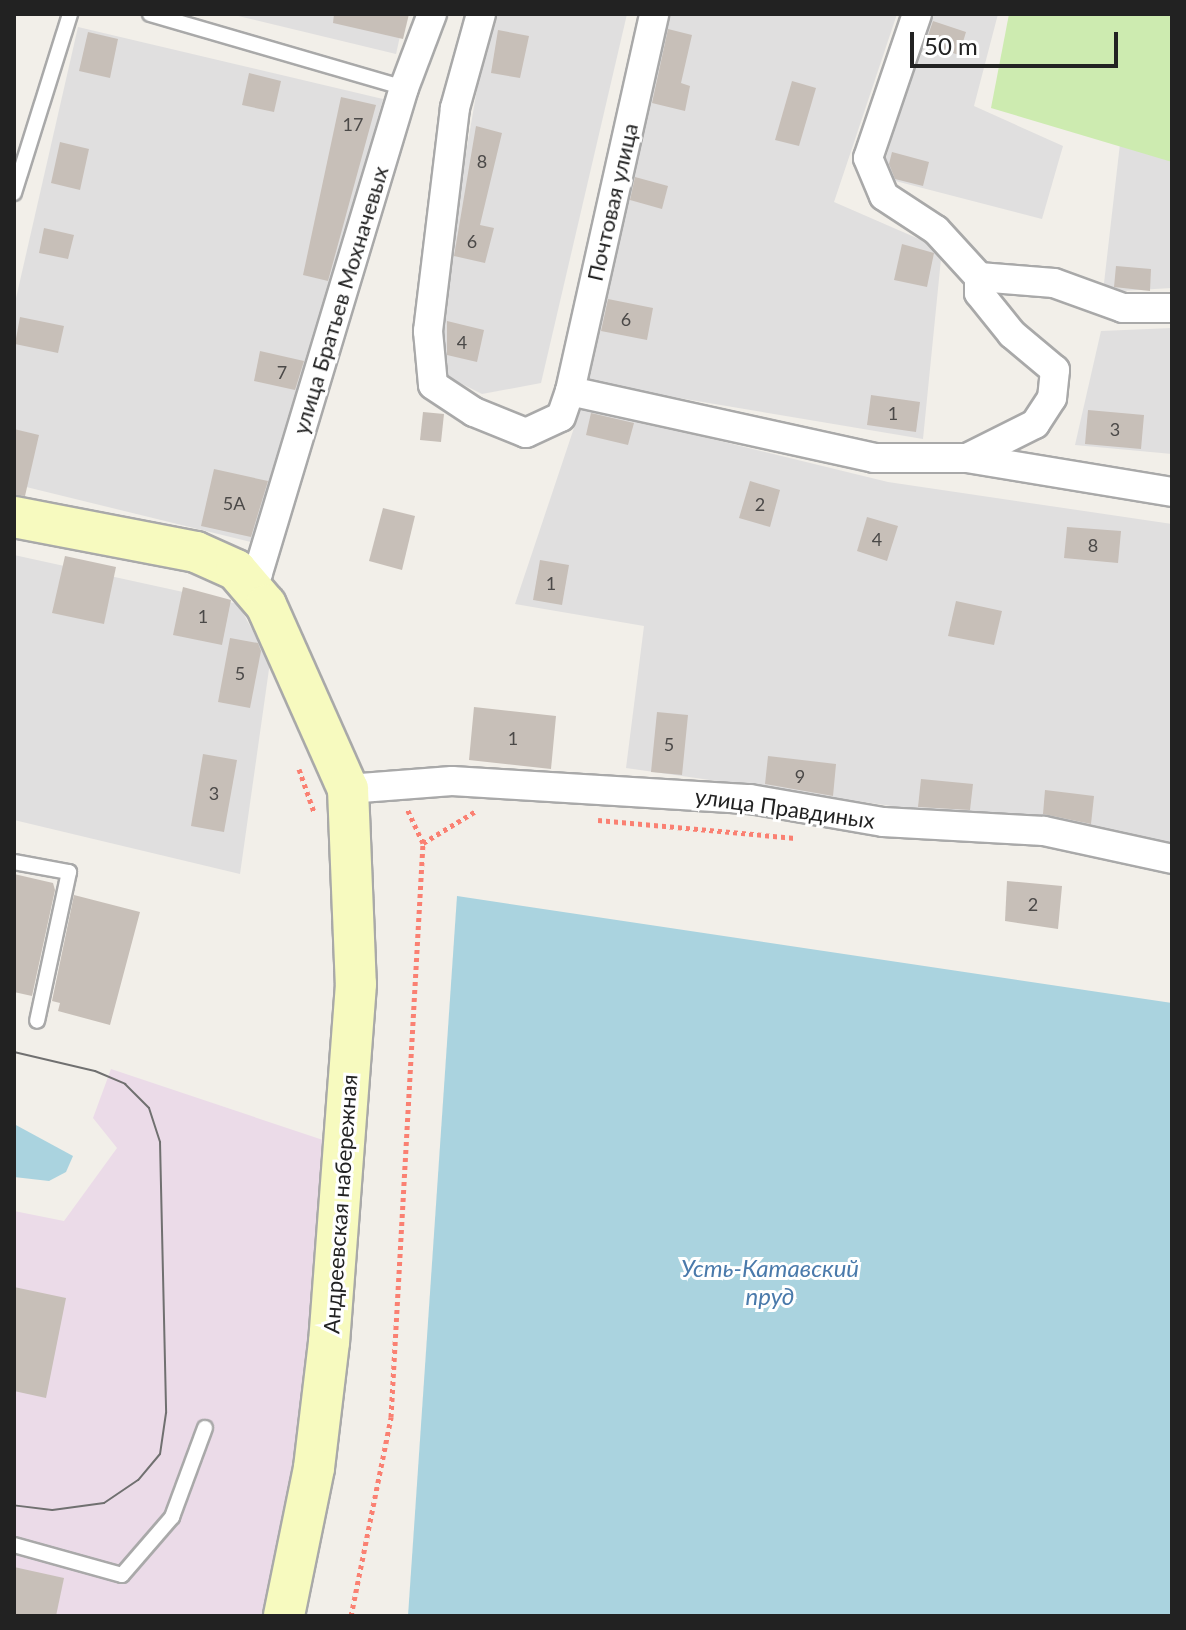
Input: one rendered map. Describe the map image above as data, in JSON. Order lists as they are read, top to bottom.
{
  "streets": {
    "main road": ["Андреевская набережная"],
    "street": ["Почтовая улица", "улица Братьев Мохначевых", "улица Правдиных"]
  },
  "crossings": [
    ["улица Правдиных", "Андреевская набережная"]
  ],
  "water": ["Усть-Катавский пруд"],
  "house_numbers": [
    "17",
    "8",
    "6",
    "6",
    "4",
    "7",
    "1",
    "3",
    "5А",
    "2",
    "4",
    "8",
    "1",
    "1",
    "5",
    "1",
    "5",
    "9",
    "3",
    "2"
  ],
  "scale_bar": "50 m"
}
